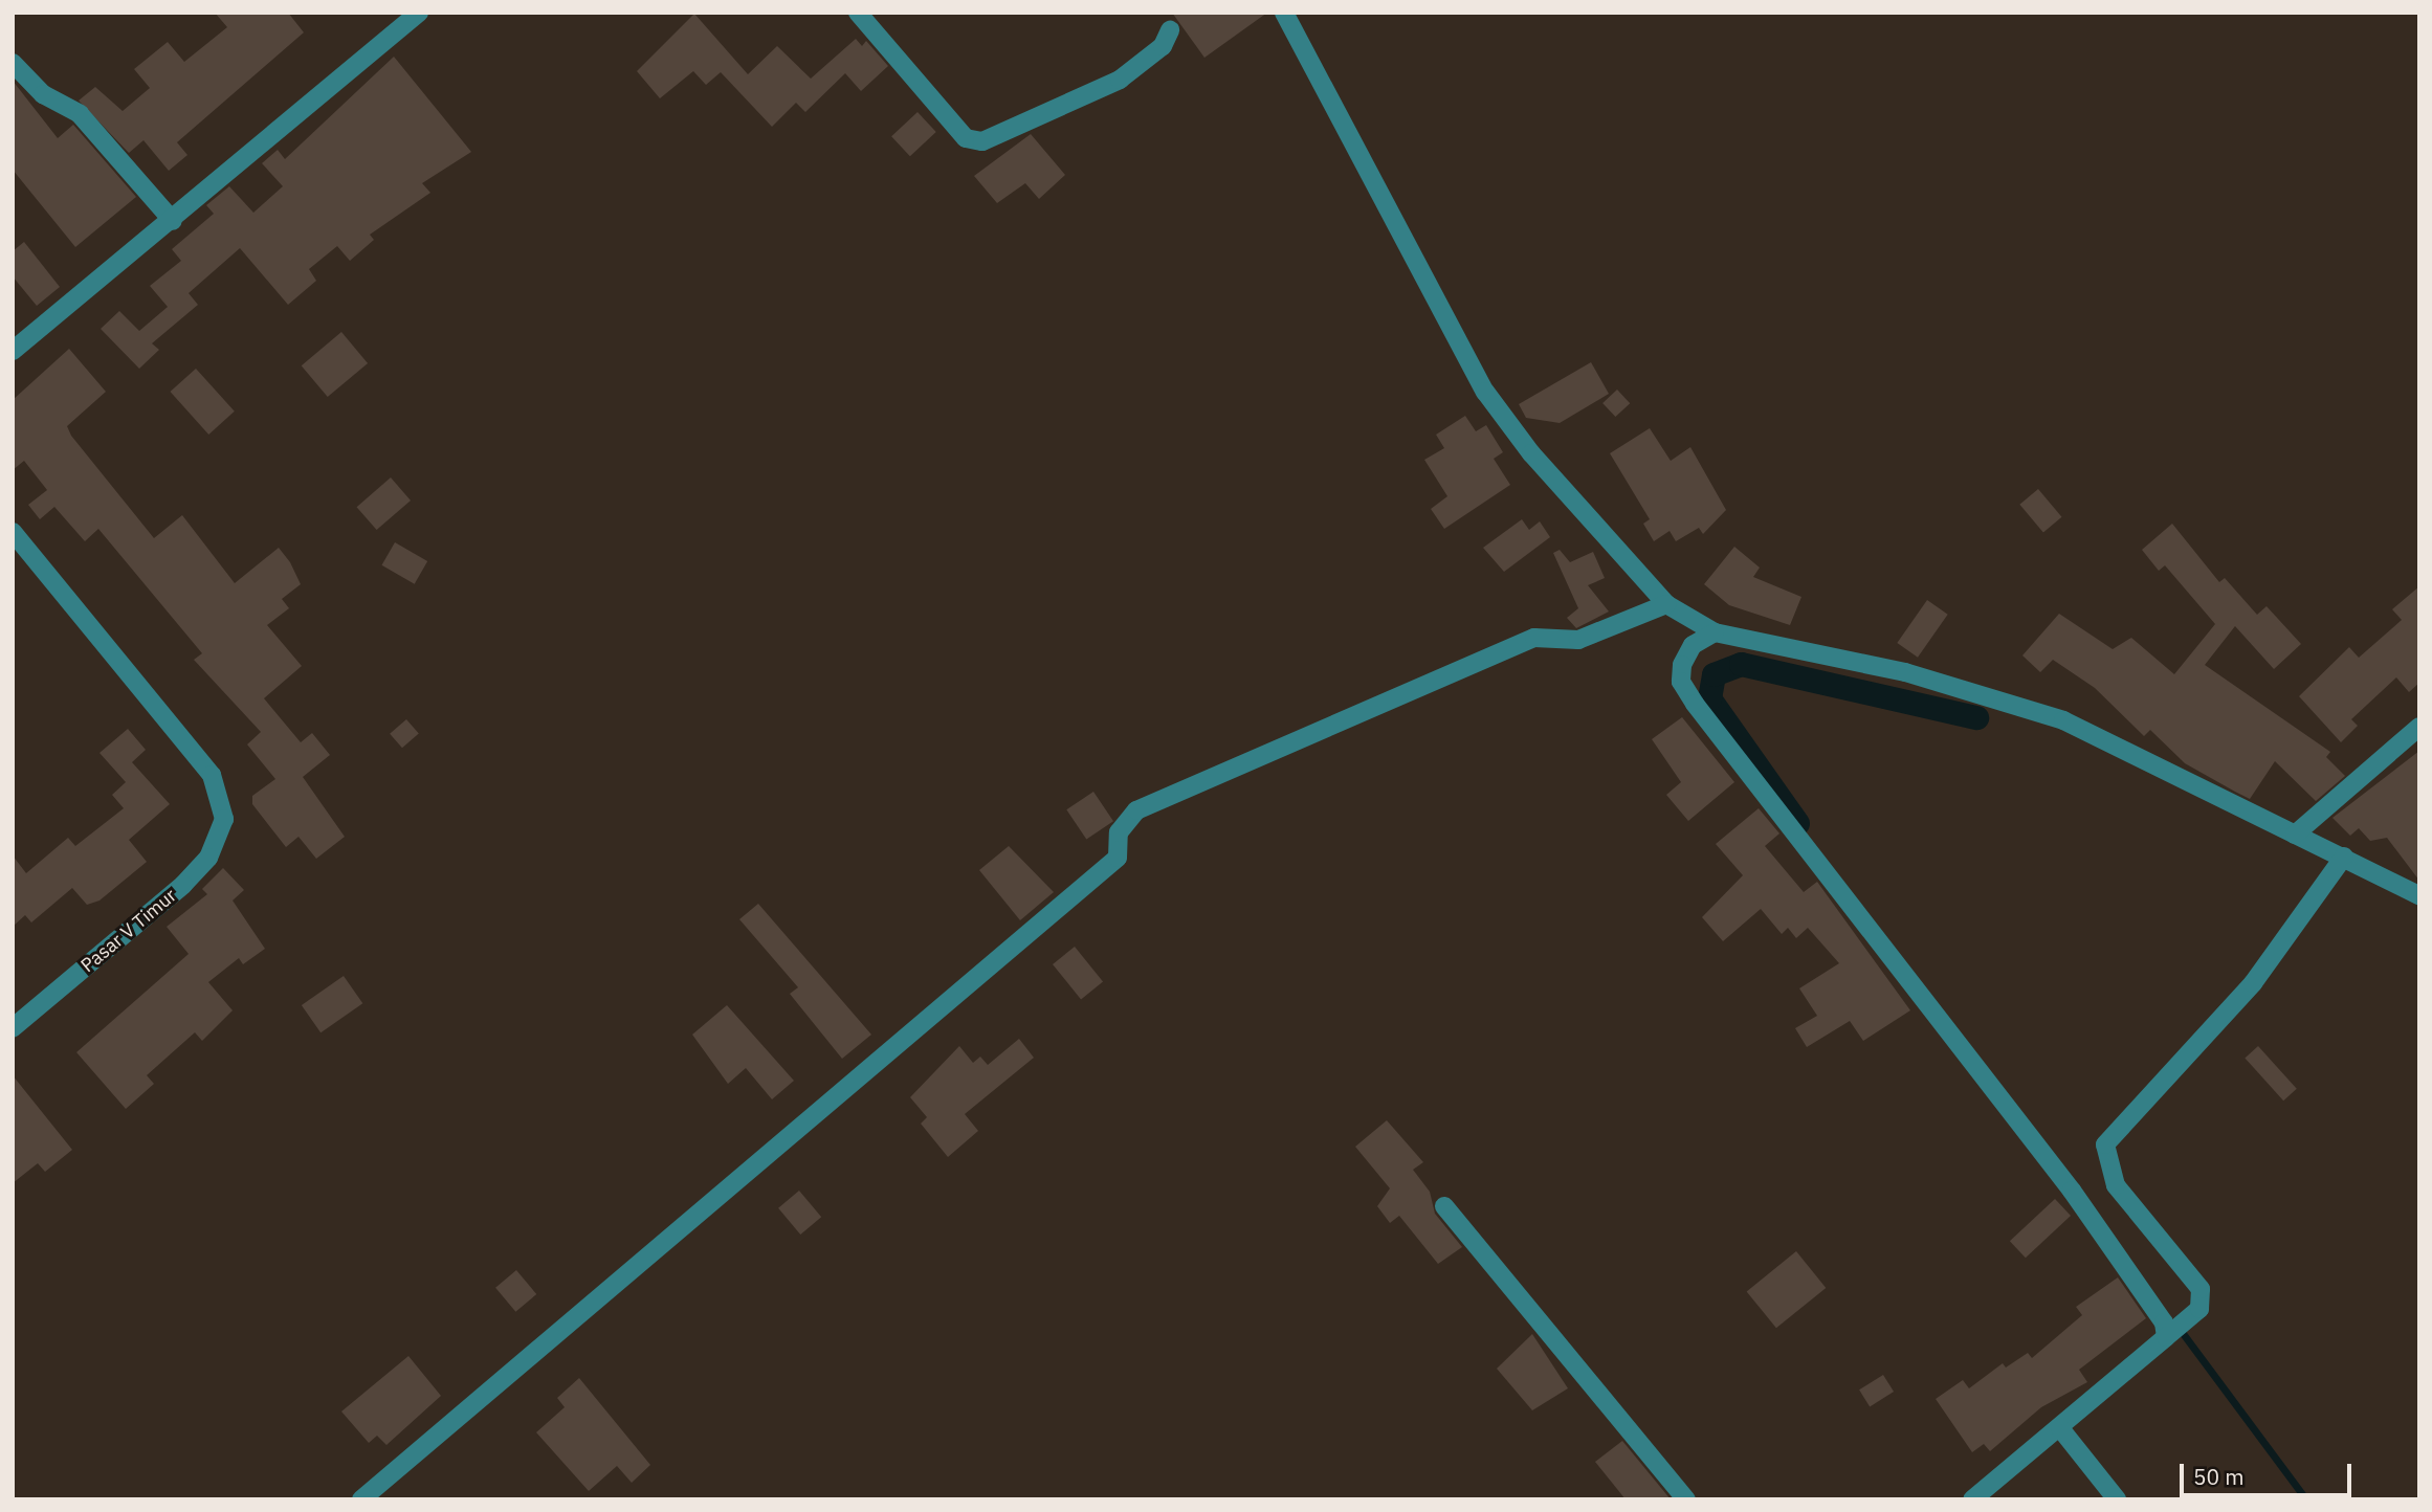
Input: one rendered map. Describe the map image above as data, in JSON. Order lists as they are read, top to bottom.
{
  "streets": {
    "street": ["Pasar V Timur"]
  },
  "scale_bar": "50 m"
}
